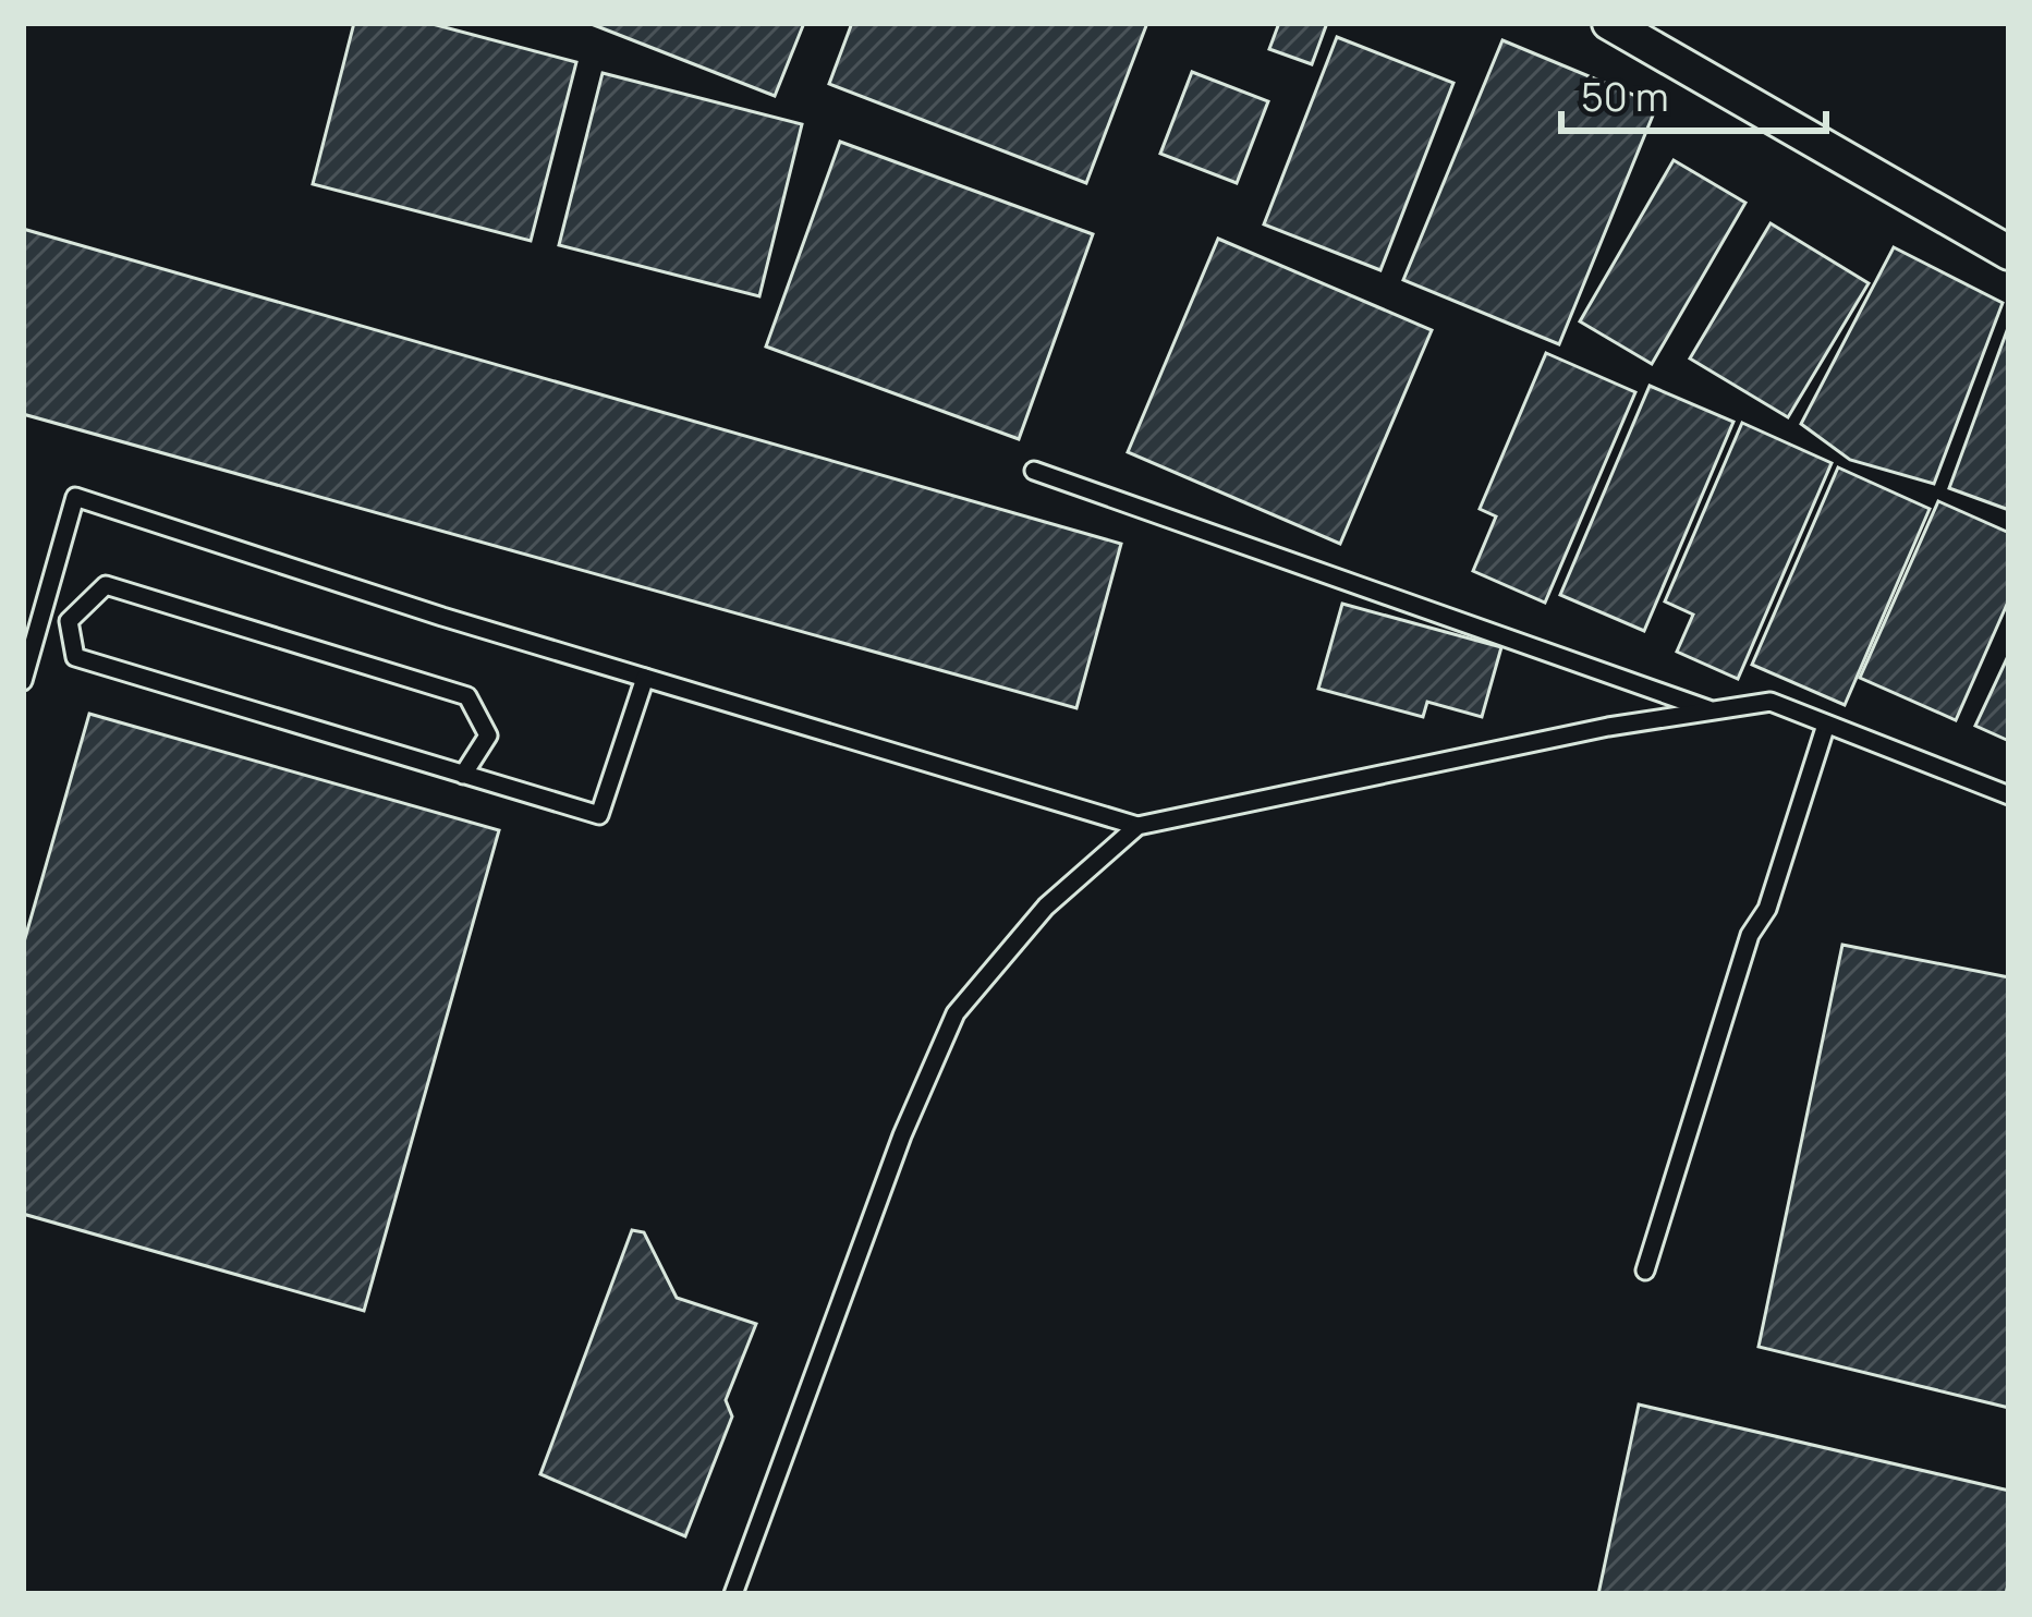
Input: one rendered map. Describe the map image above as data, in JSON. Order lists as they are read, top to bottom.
{
  "scale_bar": "50 m"
}
